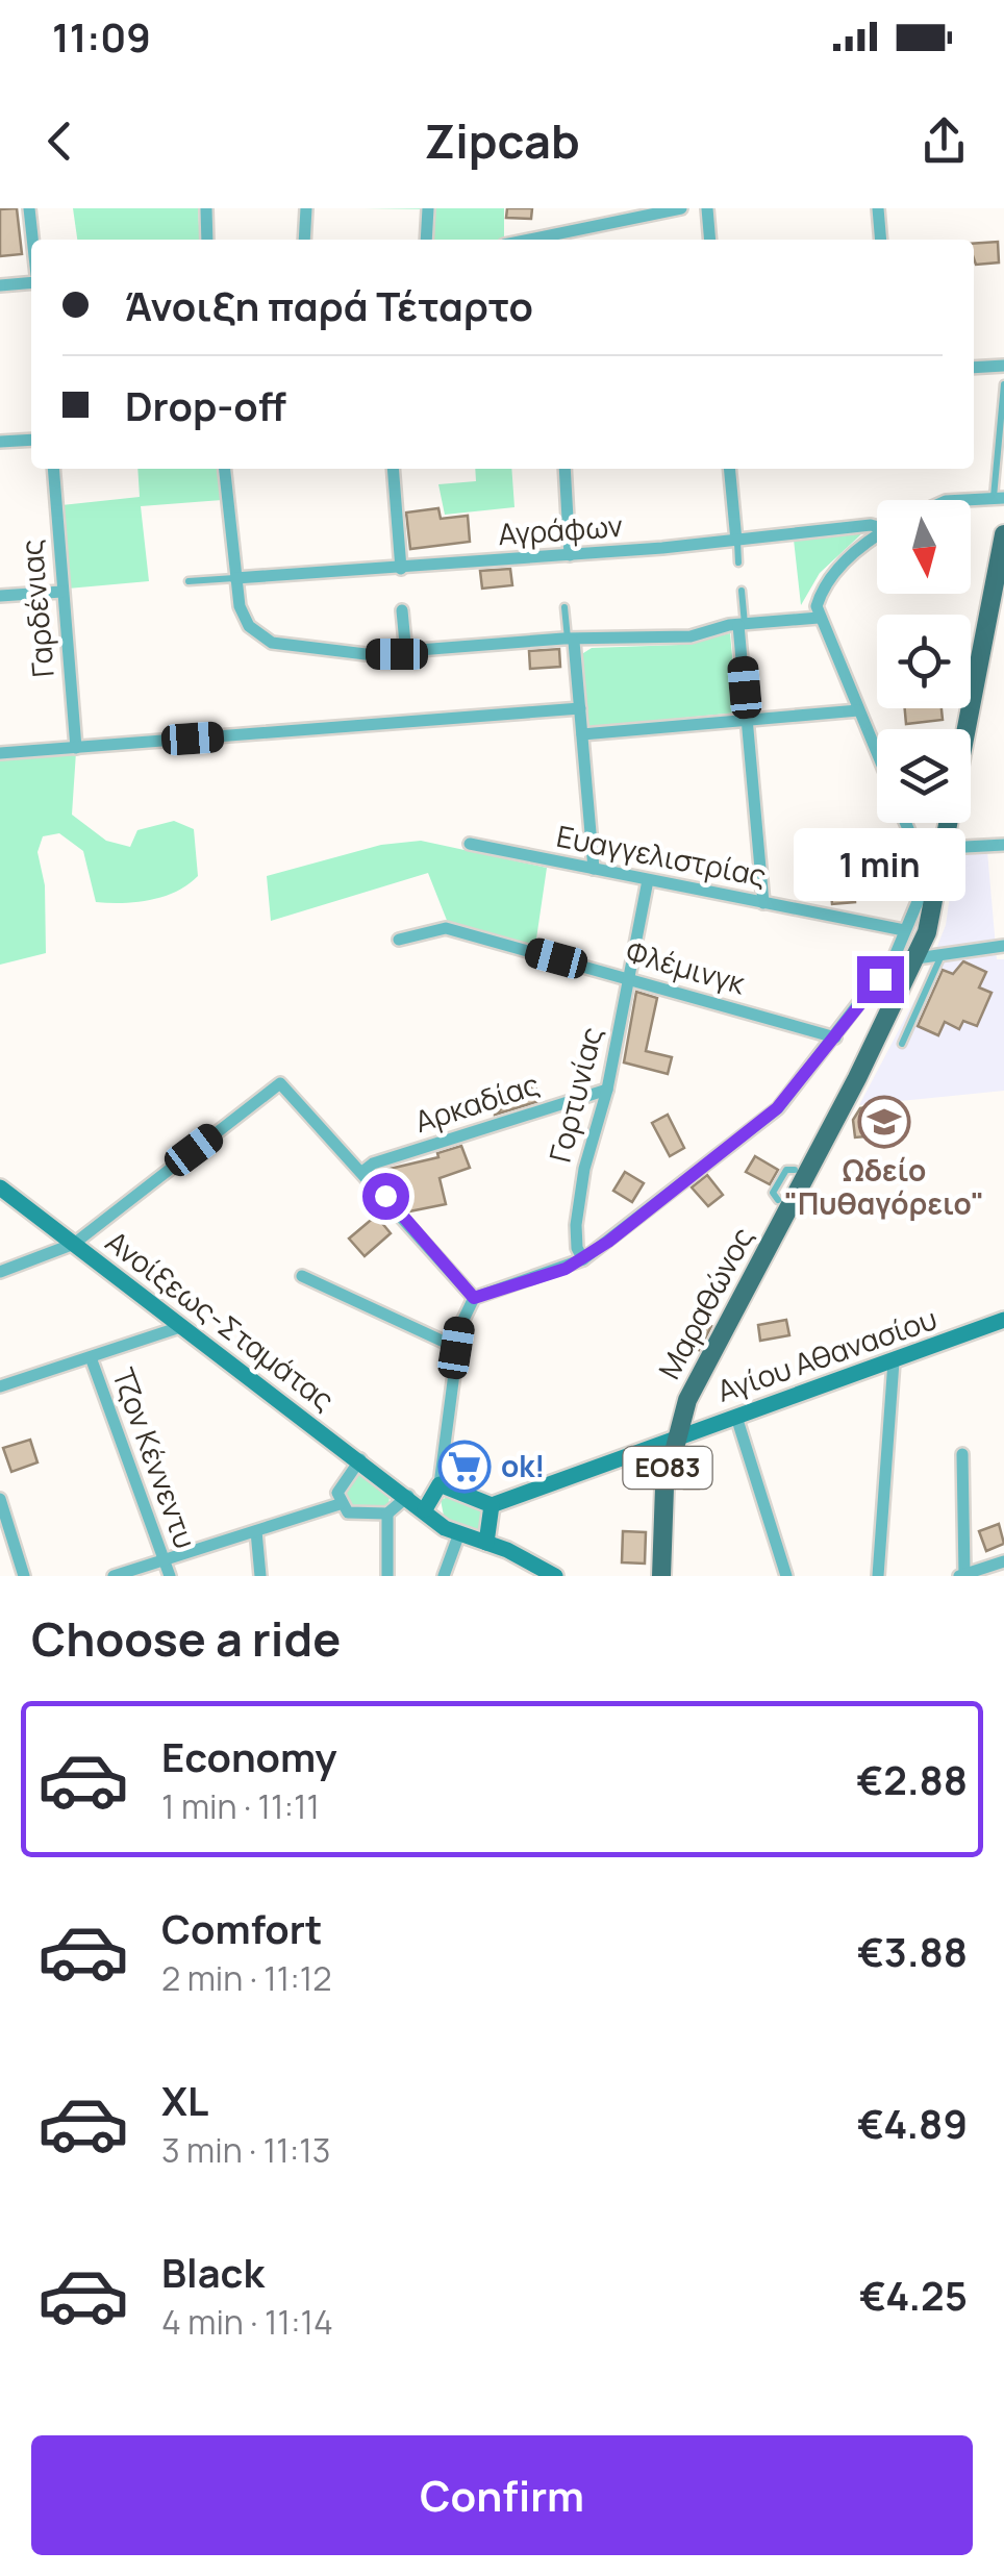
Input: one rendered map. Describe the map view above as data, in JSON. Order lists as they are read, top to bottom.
{
  "streets": {
    "main road": ["Μαραθώνος", "ΕΟ83"],
    "street": [
      "Αγράφων",
      "Γαρδένιας",
      "Ευαγγελιστρίας",
      "Φλέμινγκ",
      "Γορτυνίας",
      "Αρκαδίας",
      "Ανοίξεως-Σταμάτας",
      "Αγίου Αθανασίου",
      "Τζον Κέννεντυ"
    ]
  },
  "crossings": [
    ["Ευαγγελιστρίας", "Γορτυνίας"],
    ["Φλέμινγκ", "Γορτυνίας"],
    ["Γορτυνίας", "Αρκαδίας"],
    ["Μαραθώνος", "Αγίου Αθανασίου"]
  ],
  "places": {
    "school or university": ["Ωδείο \"Πυθαγόρειο\""],
    "supermarket": ["ok!"]
  },
  "north": "bottom",
  "page": {
    "status": "11:09",
    "header": "Zipcab",
    "banner": ["Άνοιξη παρά Τέταρτο", "Drop-off"],
    "bubble": "1 min",
    "heading": "Choose a ride",
    "list": [
      {
        "name": "Economy",
        "note": "1 min · 11:11",
        "value": "€2.88"
      },
      {
        "name": "Comfort",
        "note": "2 min · 11:12",
        "value": "€3.88"
      },
      {
        "name": "XL",
        "note": "3 min · 11:13",
        "value": "€4.89"
      },
      {
        "name": "Black",
        "note": "4 min · 11:14",
        "value": "€4.25"
      }
    ],
    "buttons": "Confirm"
  }
}
